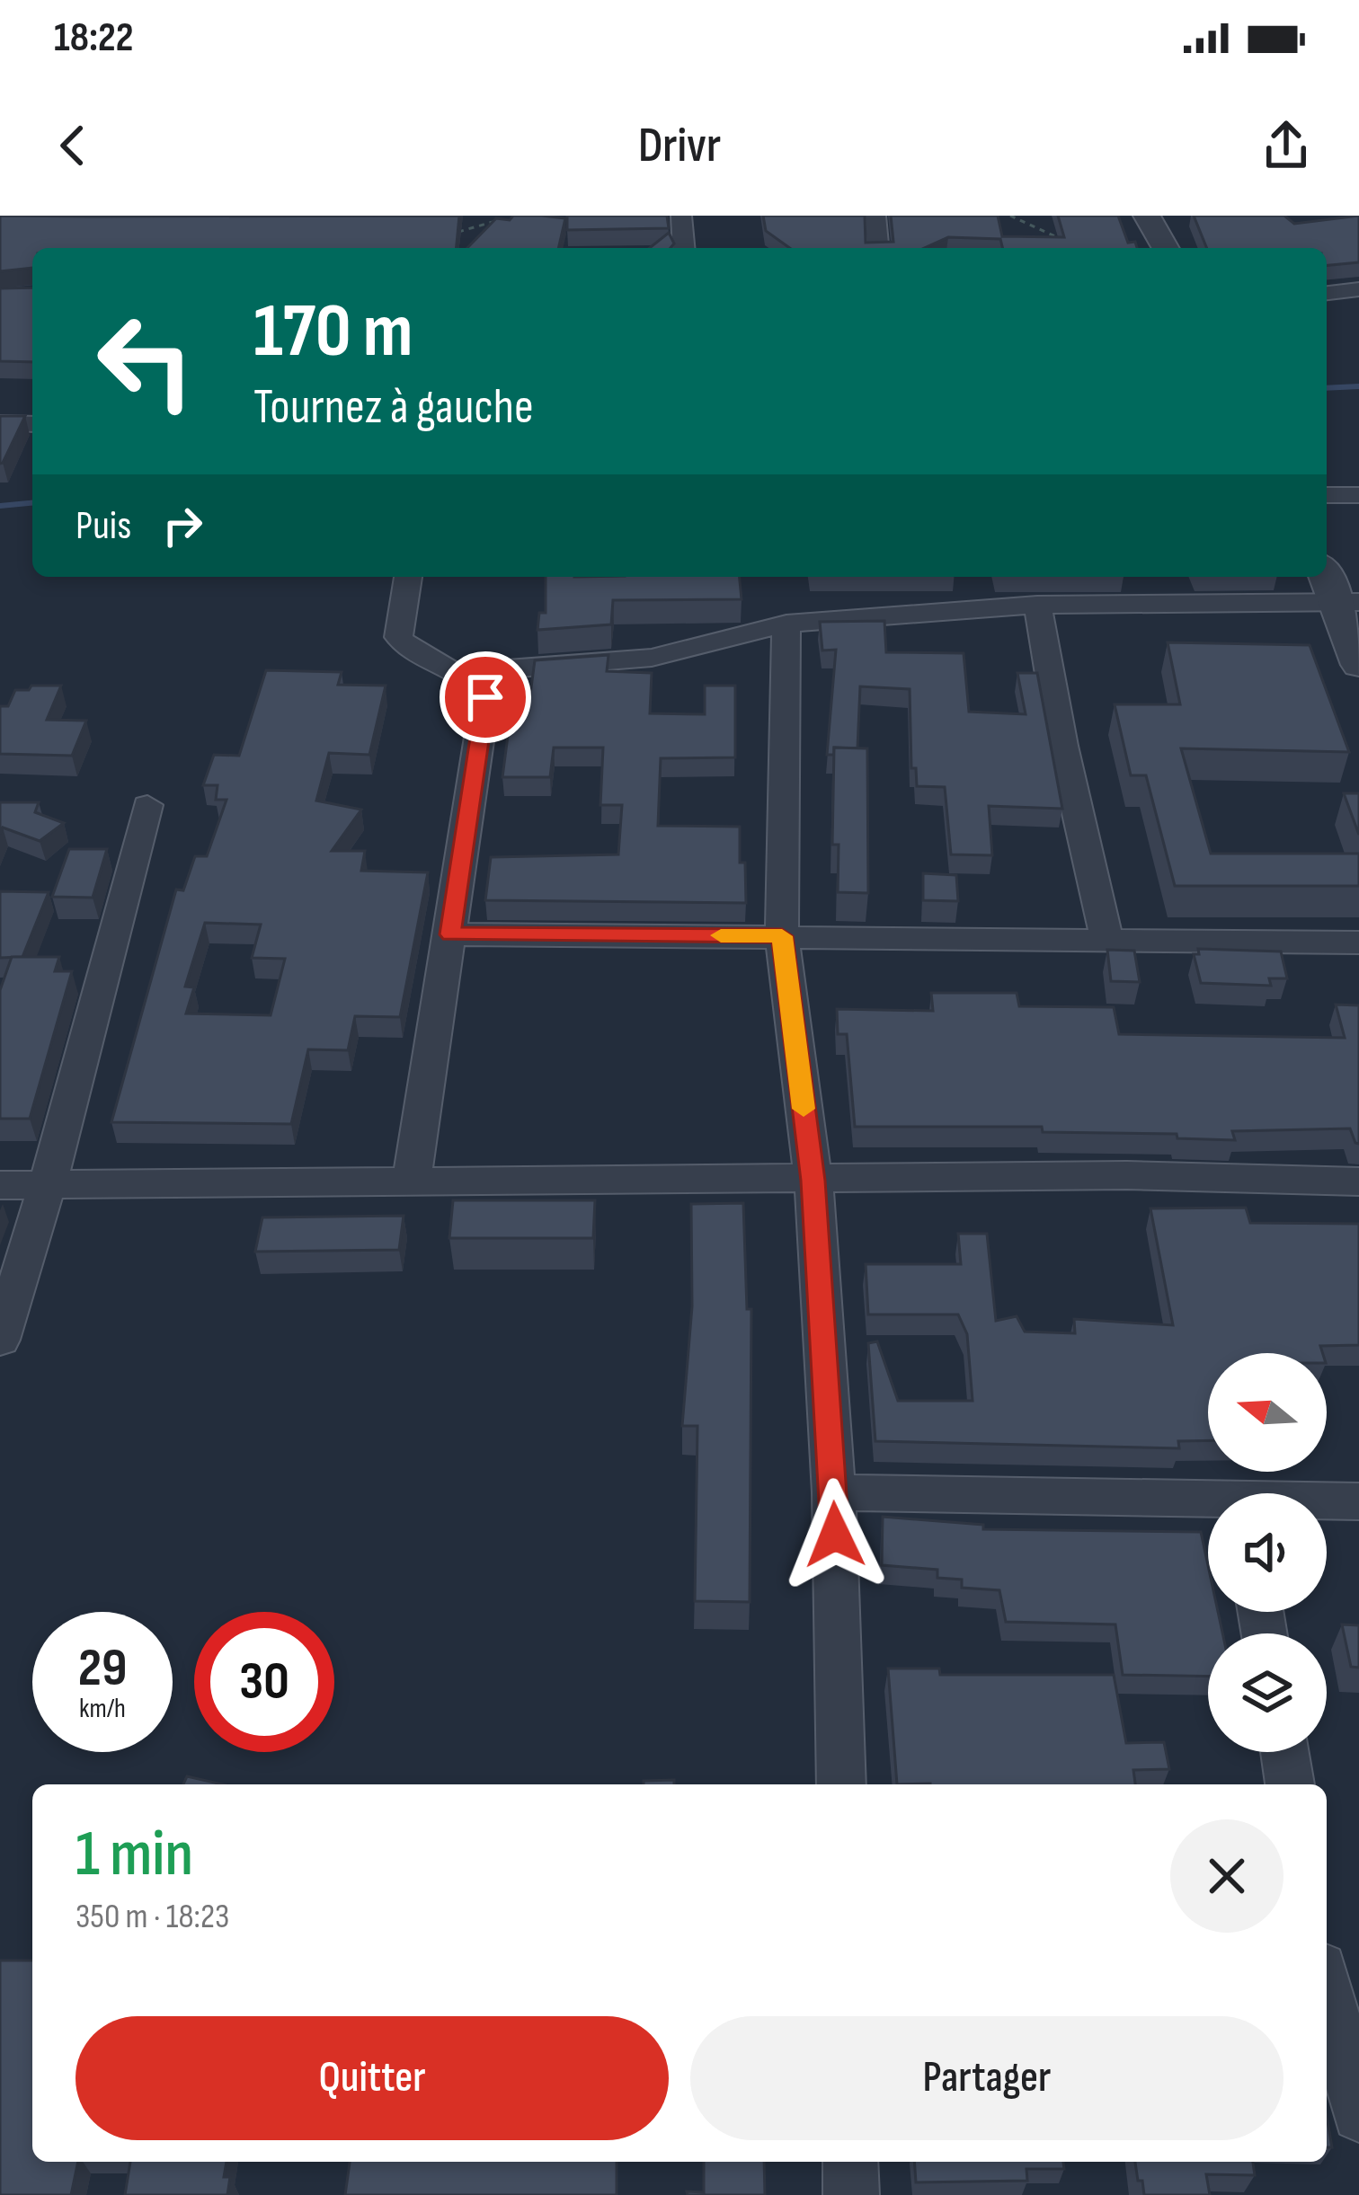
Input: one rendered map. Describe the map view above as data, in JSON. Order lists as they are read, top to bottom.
{
  "north": "left",
  "page": {
    "status": "18:22",
    "header": "Drivr",
    "turn": ["170 m", "Tournez à gauche"],
    "then": "Puis",
    "speed": "29 km/h",
    "limit": "30",
    "heading": ["1 min", "350 m · 18:23"],
    "buttons": ["Quitter", "Partager"]
  }
}
